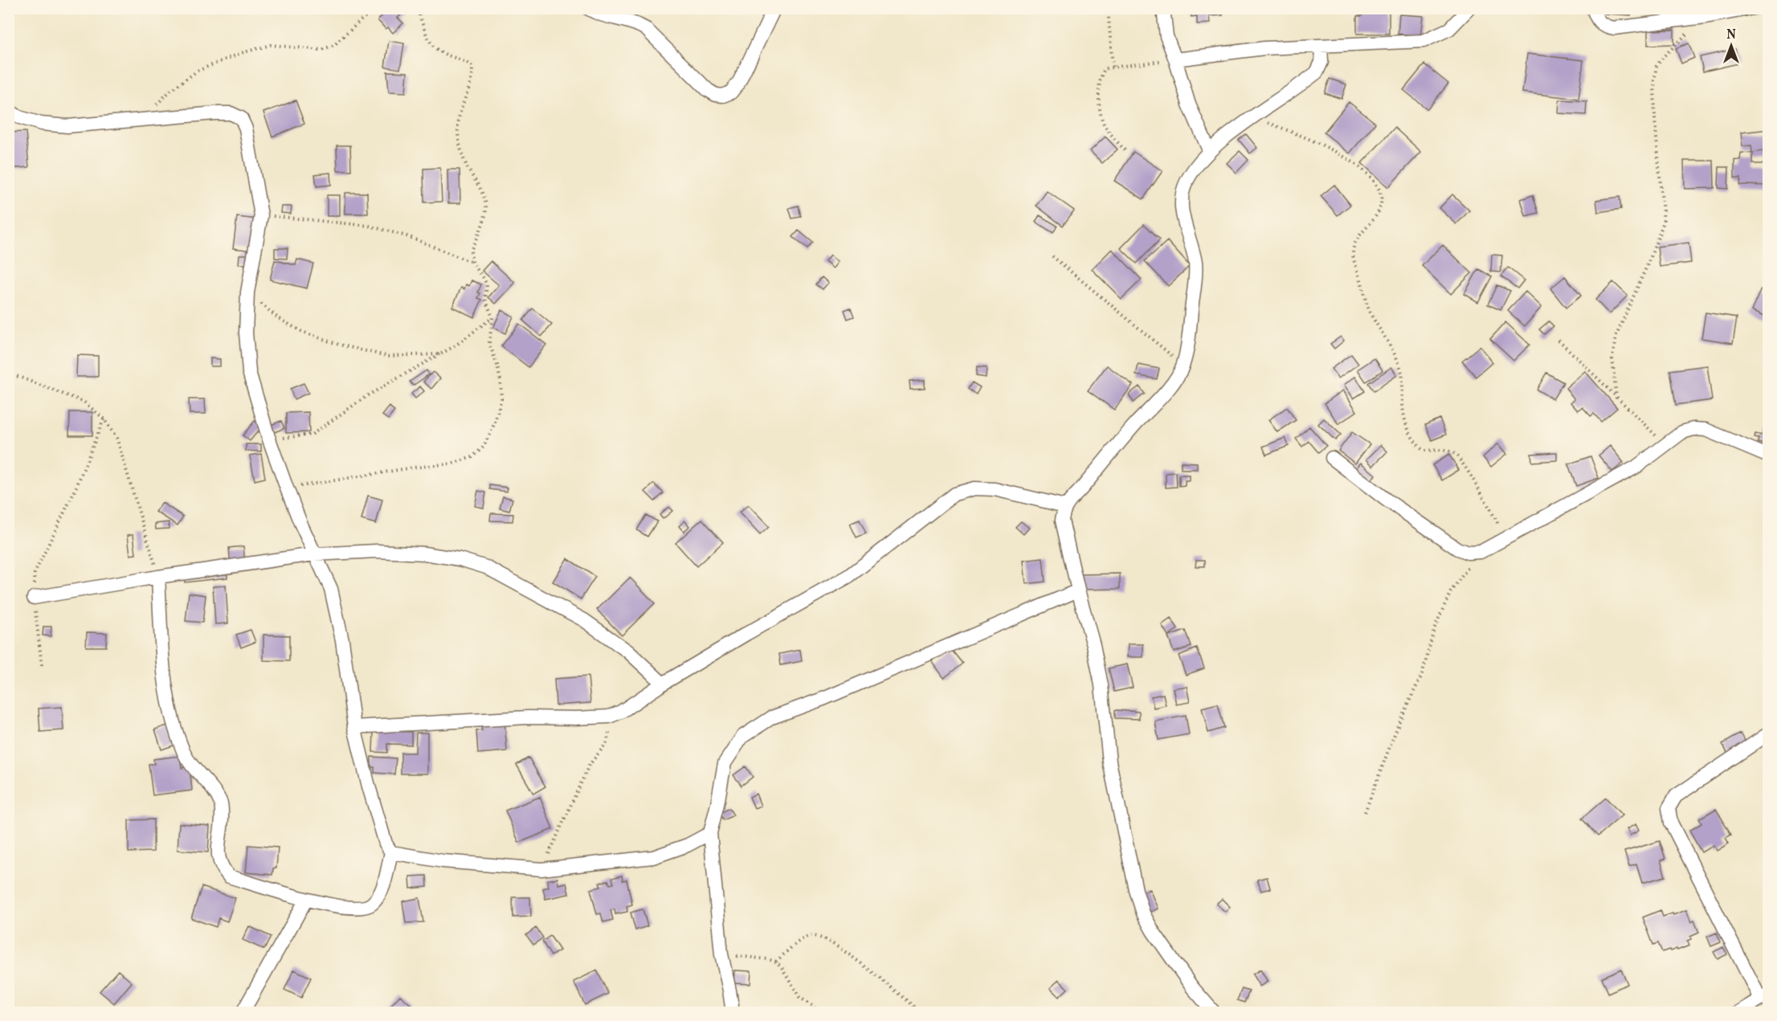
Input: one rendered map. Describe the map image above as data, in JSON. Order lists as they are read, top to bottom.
{
  "north": "top"
}
